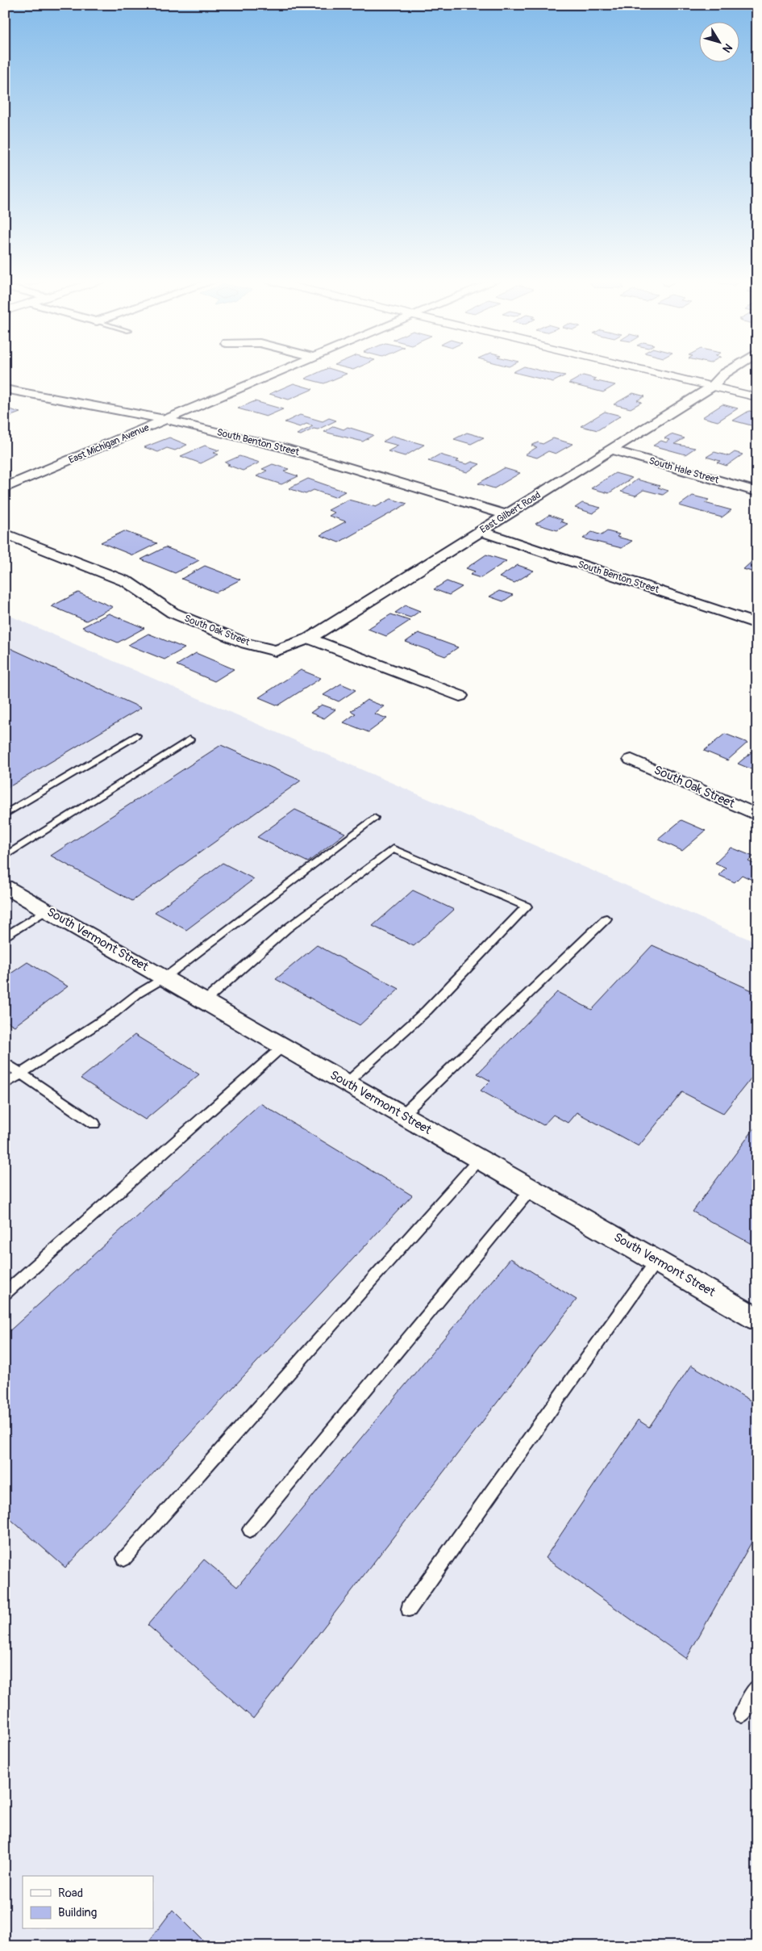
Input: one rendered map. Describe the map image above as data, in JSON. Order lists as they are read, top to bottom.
{
  "streets": {
    "street": [
      "South Benton Street",
      "East Michigan Avenue",
      "South Hale Street",
      "East Gilbert Road",
      "South Oak Street",
      "South Vermont Street"
    ]
  },
  "crossings": [
    ["South Benton Street", "East Michigan Avenue"],
    ["South Benton Street", "East Gilbert Road"],
    ["South Hale Street", "East Gilbert Road"],
    ["East Gilbert Road", "South Oak Street"]
  ],
  "legend": ["Road", "Building"],
  "north": "bottom right"
}
